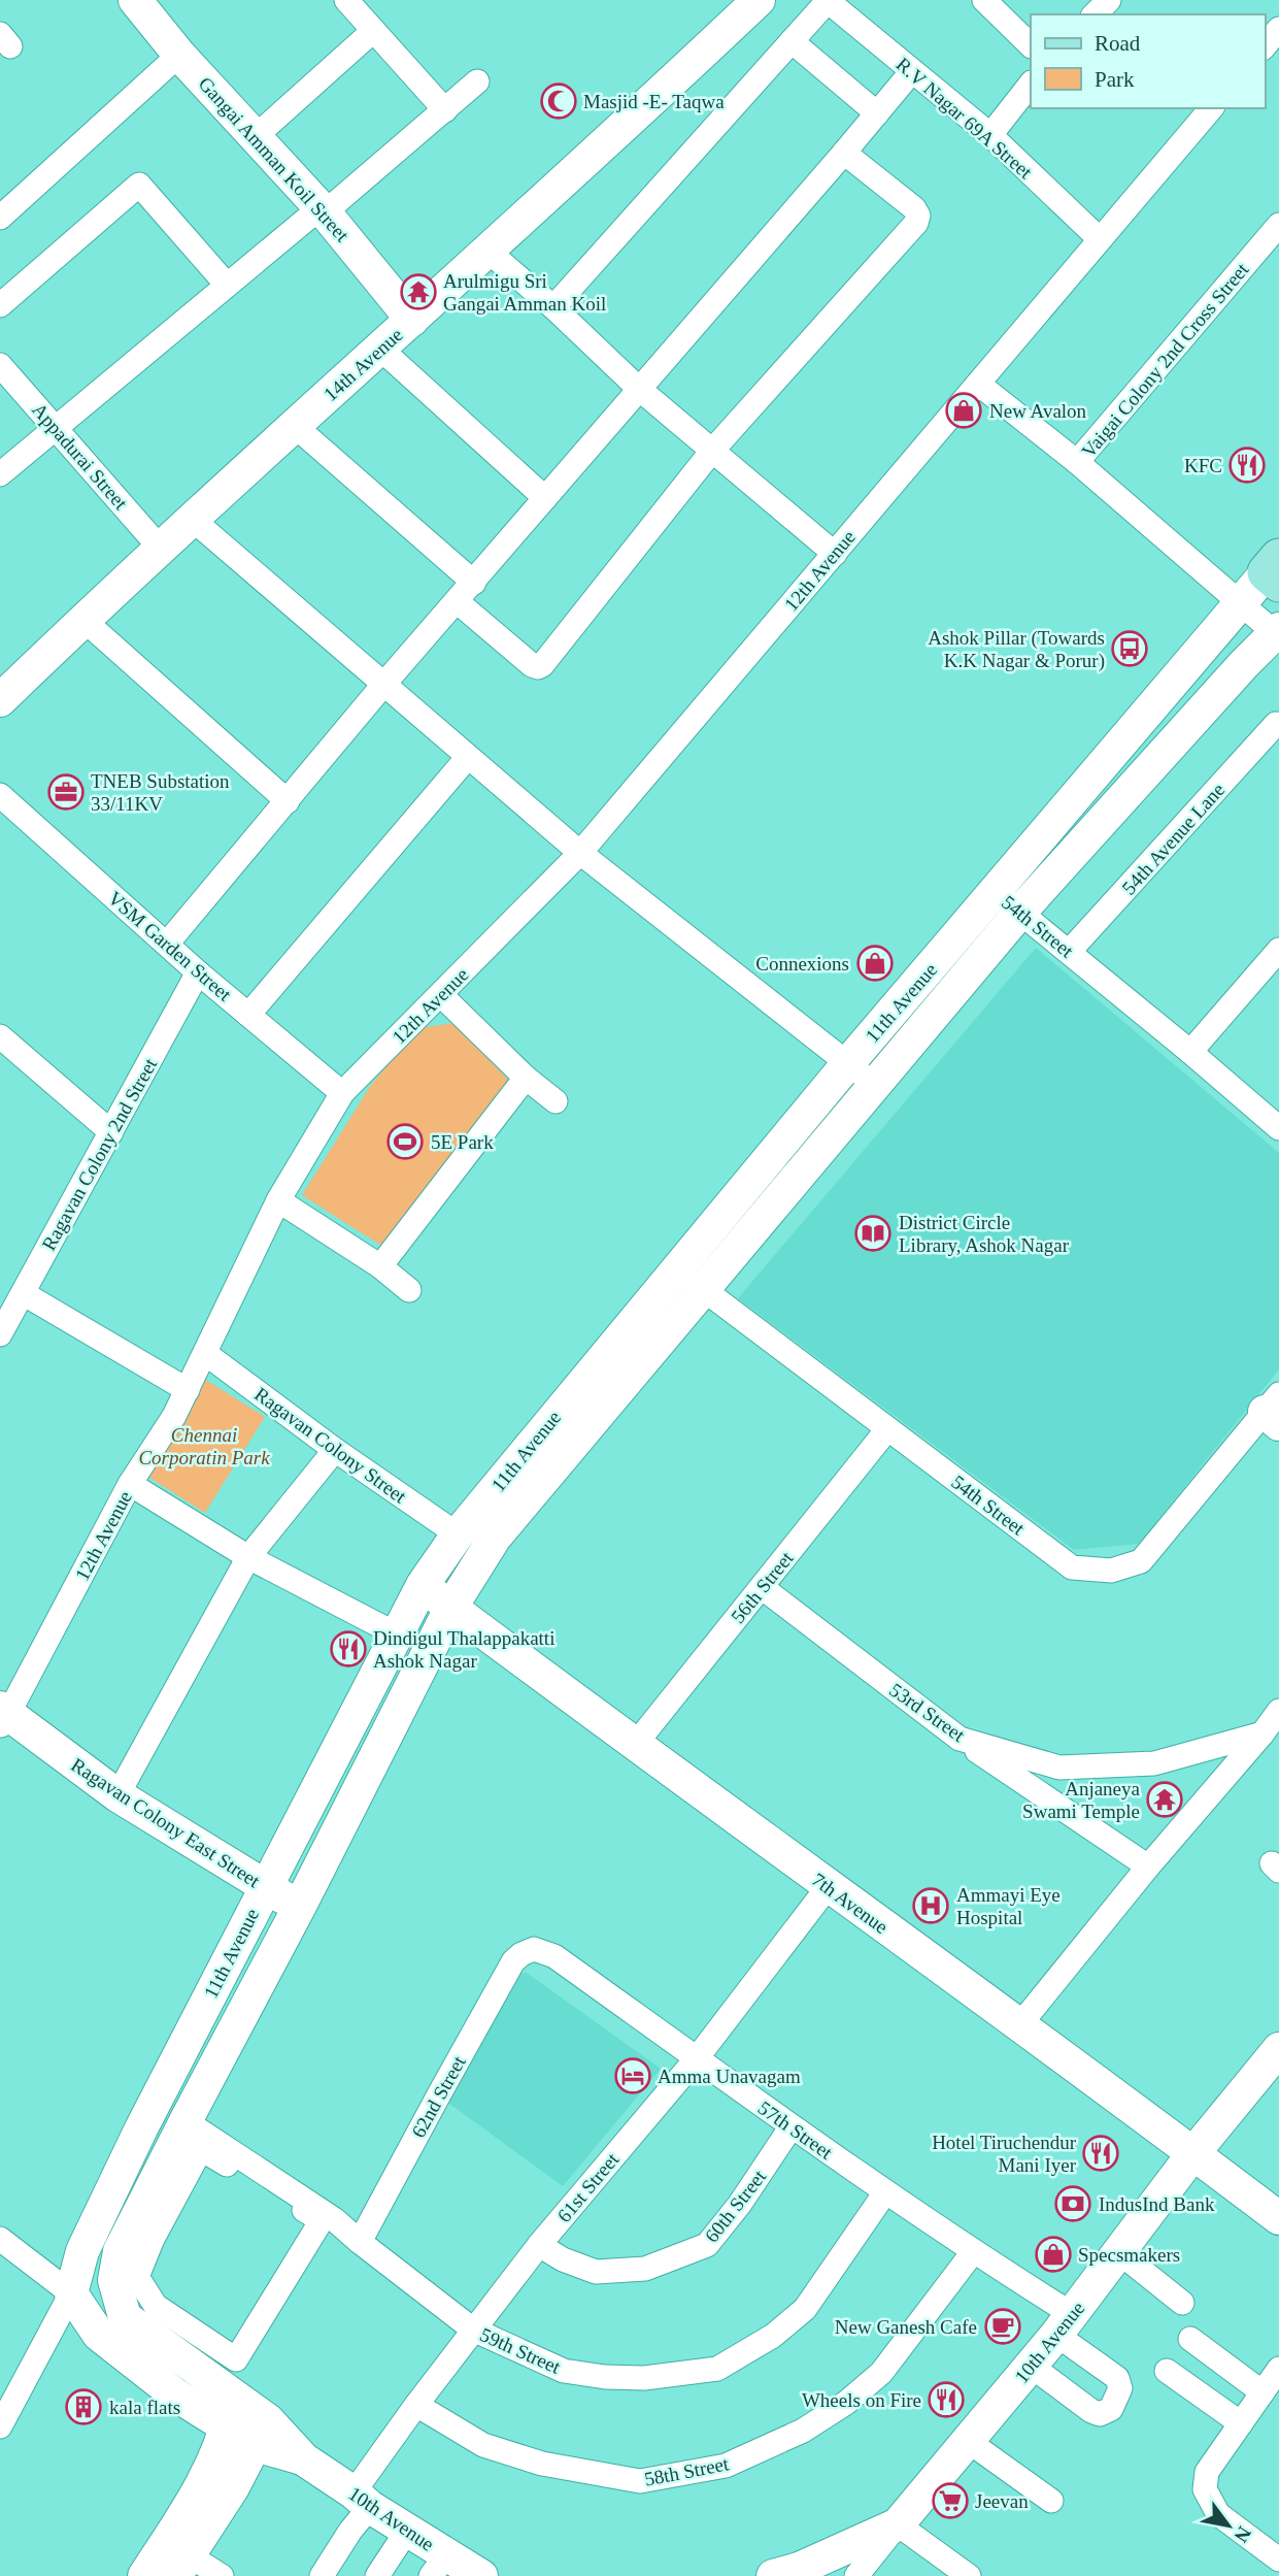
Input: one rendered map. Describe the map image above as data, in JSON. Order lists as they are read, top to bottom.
{
  "streets": {
    "main road": [
      "Gangai Amman Koil Street",
      "14th Avenue",
      "11th Avenue",
      "Ragavan Colony East Street",
      "7th Avenue",
      "10th Avenue"
    ],
    "street": [
      "R.V Nagar 69A Street",
      "Vaigai Colony 2nd Cross Street",
      "Appadurai Street",
      "12th Avenue",
      "54th Avenue Lane",
      "54th Street",
      "VSM Garden Street",
      "Ragavan Colony 2nd Street",
      "Ragavan Colony Street",
      "56th Street",
      "53rd Street",
      "62nd Street",
      "57th Street",
      "61st Street",
      "60th Street",
      "59th Street",
      "58th Street"
    ]
  },
  "crossings": [
    ["R.V Nagar 69A Street", "12th Avenue"],
    ["Gangai Amman Koil Street", "14th Avenue"],
    ["14th Avenue", "Appadurai Street"],
    ["12th Avenue", "VSM Garden Street"],
    ["12th Avenue", "Ragavan Colony Street"],
    ["12th Avenue", "Ragavan Colony East Street"],
    ["54th Avenue Lane", "54th Street"],
    ["54th Street", "11th Avenue"],
    ["54th Street", "56th Street"],
    ["VSM Garden Street", "Ragavan Colony 2nd Street"],
    ["11th Avenue", "Ragavan Colony Street"],
    ["11th Avenue", "Ragavan Colony East Street"],
    ["11th Avenue", "7th Avenue"],
    ["11th Avenue", "10th Avenue"],
    ["11th Avenue", "59th Street"],
    ["56th Street", "53rd Street"],
    ["56th Street", "7th Avenue"],
    ["7th Avenue", "61st Street"],
    ["7th Avenue", "10th Avenue"],
    ["62nd Street", "57th Street"],
    ["62nd Street", "59th Street"],
    ["57th Street", "61st Street"],
    ["57th Street", "60th Street"],
    ["57th Street", "10th Avenue"],
    ["57th Street", "59th Street"],
    ["57th Street", "58th Street"],
    ["61st Street", "60th Street"],
    ["61st Street", "10th Avenue"],
    ["61st Street", "59th Street"],
    ["61st Street", "58th Street"]
  ],
  "parks": ["Chennai Corporatin Park"],
  "places": {
    "mosque": ["Masjid -E- Taqwa"],
    "temple": ["Arulmigu Sri Gangai Amman Koil", "Anjaneya Swami Temple"],
    "shop": ["New Avalon", "Connexions", "Specsmakers"],
    "restaurant": [
      "KFC",
      "Dindigul Thalappakatti Ashok Nagar",
      "Hotel Tiruchendur Mani Iyer",
      "Wheels on Fire"
    ],
    "bus stop": ["Ashok Pillar (Towards K.K Nagar & Porur)"],
    "office": ["TNEB Substation 33/11KV"],
    "sports": ["5E Park"],
    "library": ["District Circle Library, Ashok Nagar"],
    "hospital": ["Ammayi Eye Hospital"],
    "hotel": ["Amma Unavagam"],
    "bank": ["IndusInd Bank"],
    "cafe": ["New Ganesh Cafe"],
    "building": ["kala flats"],
    "supermarket": ["Jeevan"]
  },
  "legend": ["Road", "Park"],
  "north": "bottom right"
}
